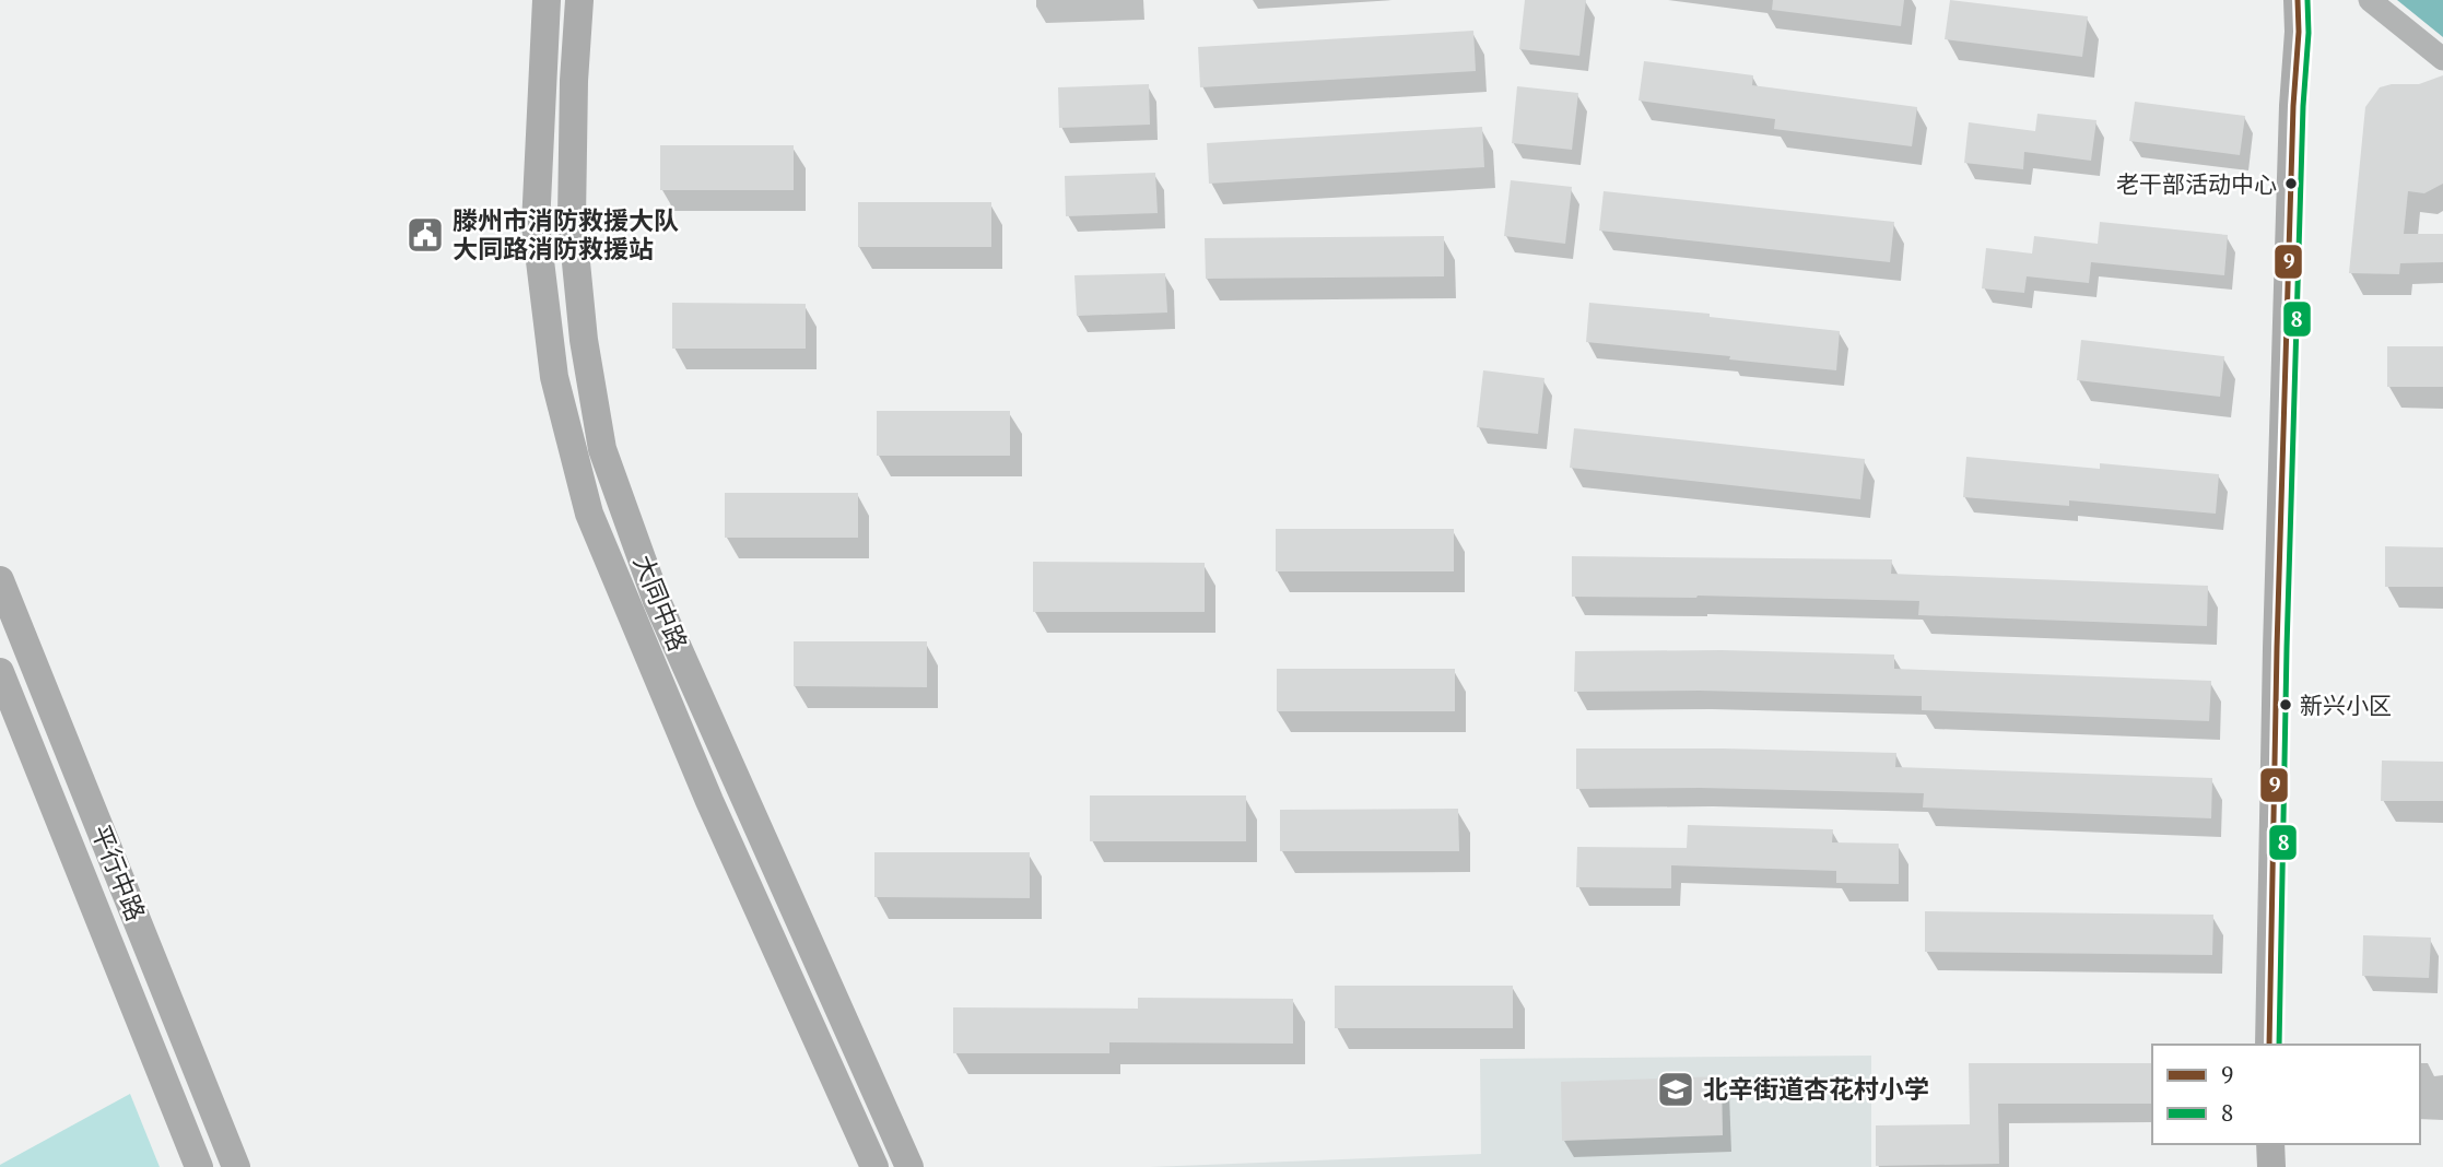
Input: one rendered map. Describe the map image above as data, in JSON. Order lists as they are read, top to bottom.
{
  "streets": {
    "main road": ["大同中路", "平行中路"]
  },
  "places": {
    "other": ["老干部活动中心", "新兴小区"],
    "public building": ["滕州市消防救援大队 大同路消防救援站"],
    "school or university": ["北辛街道杏花村小学"]
  },
  "lines": ["transit line 9", "transit line 8"],
  "legend": ["9", "8"]
}
